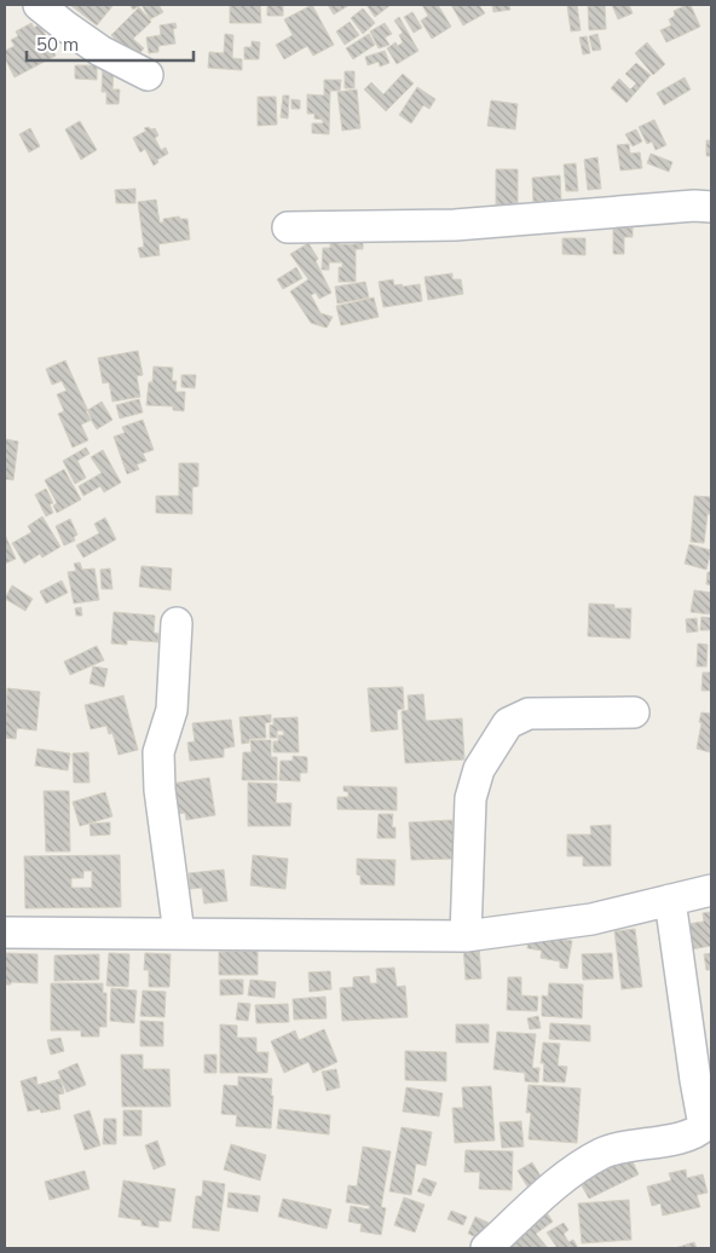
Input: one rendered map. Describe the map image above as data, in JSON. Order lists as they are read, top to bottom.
{
  "scale_bar": "50 m"
}
